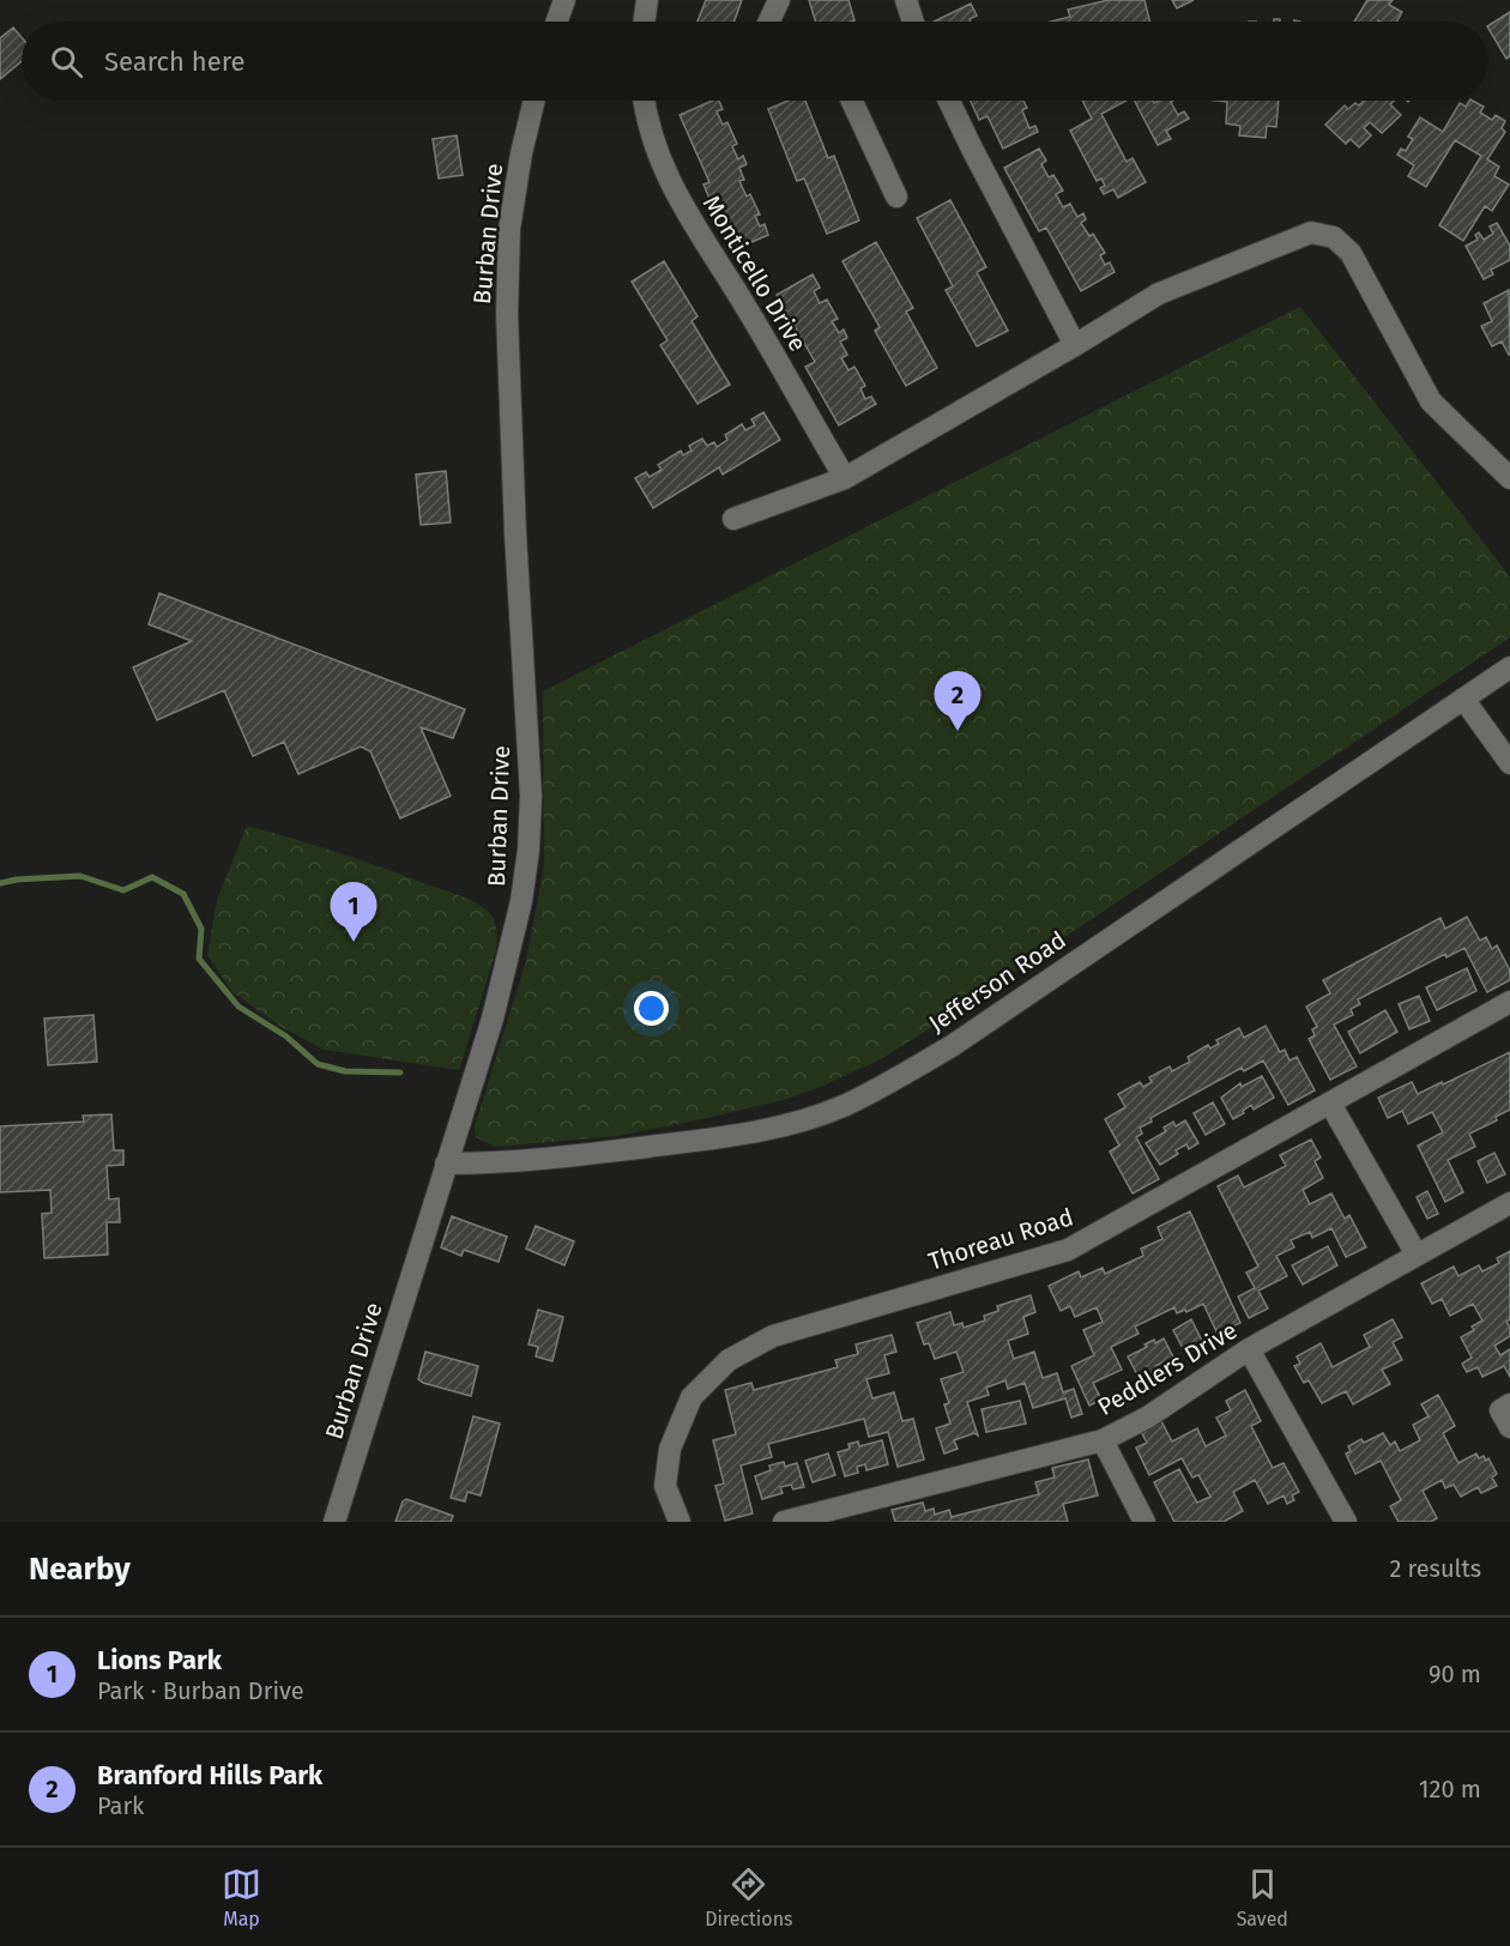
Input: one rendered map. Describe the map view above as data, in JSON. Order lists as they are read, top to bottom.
{
  "streets": {
    "street": [
      "Burban Drive",
      "Monticello Drive",
      "Jefferson Road",
      "Thoreau Road",
      "Peddlers Drive"
    ]
  },
  "crossings": [
    ["Burban Drive", "Jefferson Road"]
  ],
  "page": {
    "search": "Search here",
    "pins": ["2", "1"],
    "heading": ["Nearby", "2 results"],
    "list": [
      {
        "mark": "1",
        "name": "Lions Park",
        "note": "Park · Burban Drive",
        "value": "90 m"
      },
      {
        "mark": "2",
        "name": "Branford Hills Park",
        "note": "Park",
        "value": "120 m"
      }
    ],
    "nav": ["Map", "Directions", "Saved"]
  }
}
